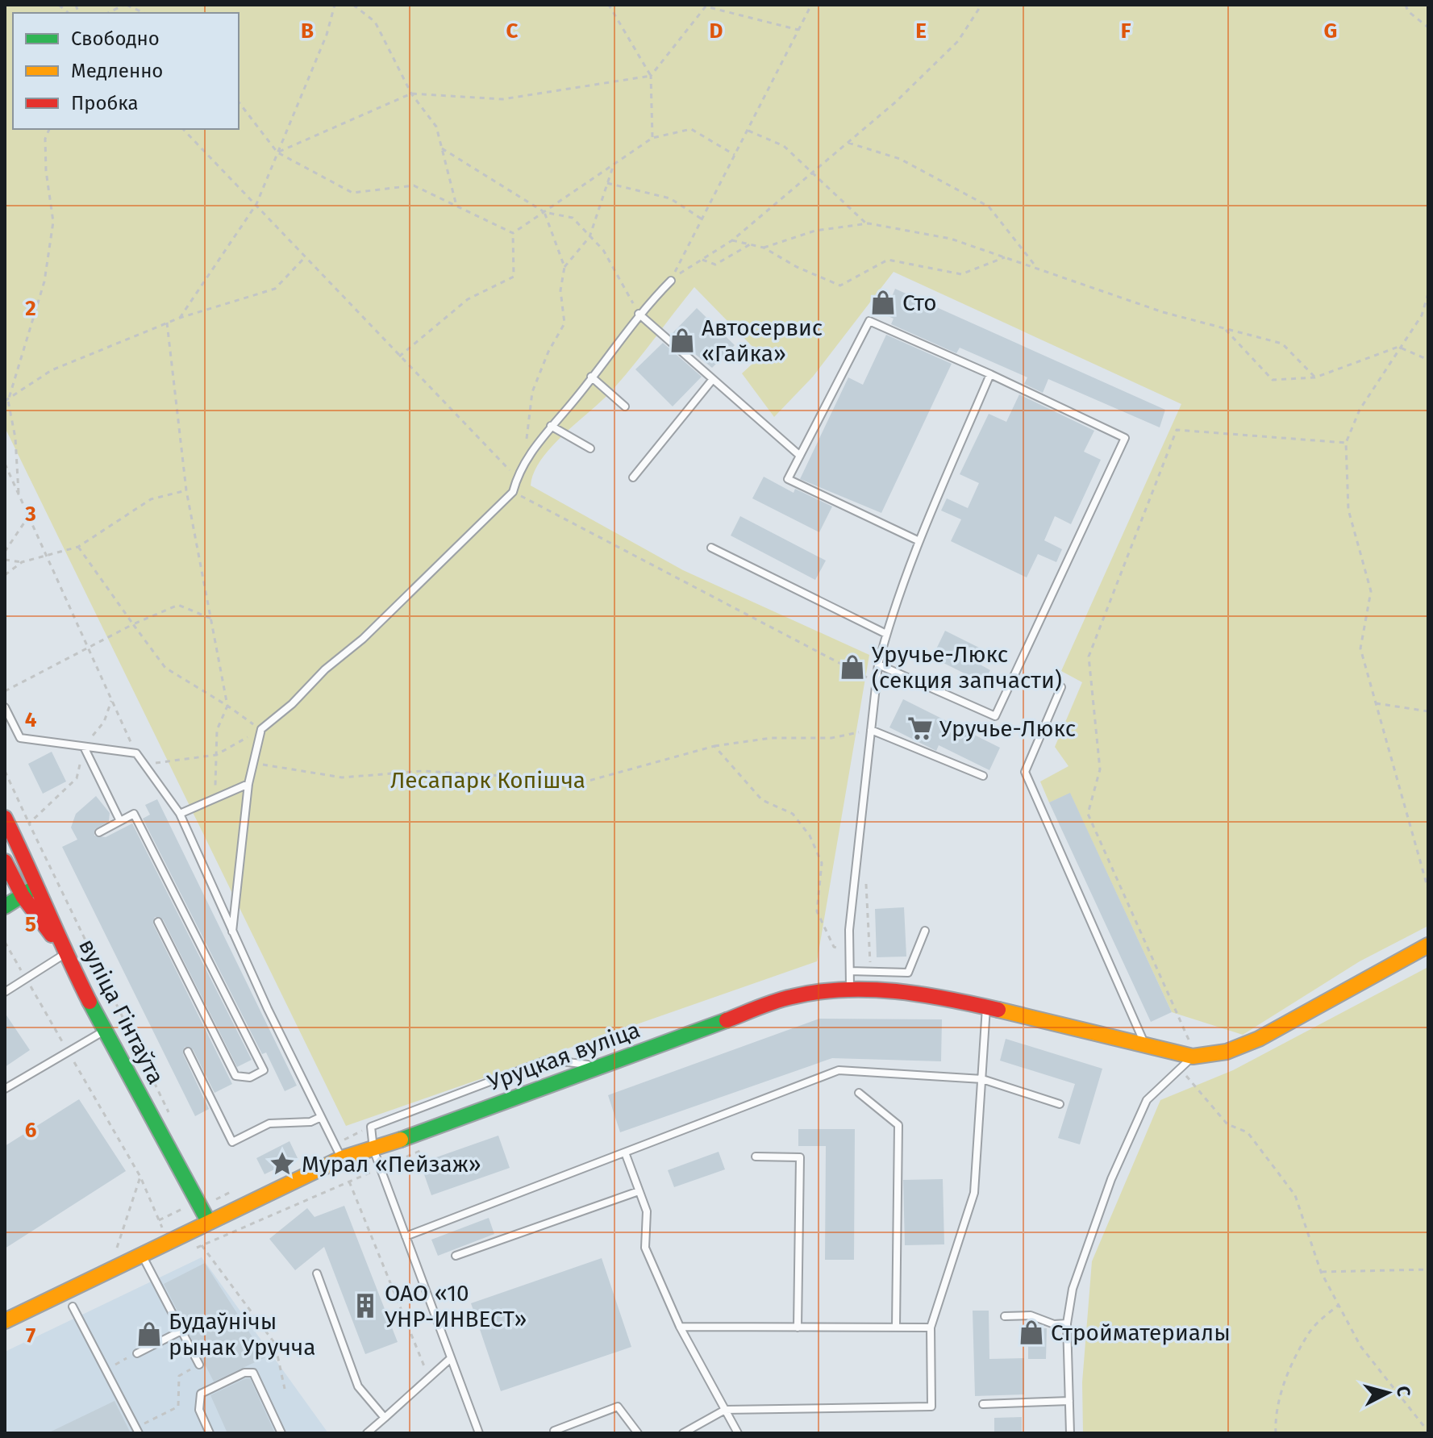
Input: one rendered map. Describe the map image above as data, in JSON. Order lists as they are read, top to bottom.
{
  "streets": {
    "street": ["вуліца Гінтаўта", "Уруцкая вуліца"]
  },
  "crossings": [
    ["вуліца Гінтаўта", "Уруцкая вуліца"]
  ],
  "parks": ["Лесапарк Копішча"],
  "places": {
    "shop": [
      "Сто",
      "Автосервис «Гайка»",
      "Уручье-Люкс (секция запчасти)",
      "Стройматериалы",
      "Будаўнічы рынак Уручча"
    ],
    "supermarket": ["Уручье-Люкс"],
    "place": ["Мурал «Пейзаж»"],
    "building": ["ОАО «10 УНР-ИНВЕСТ»"]
  },
  "legend": ["Свободно", "Медленно", "Пробка"],
  "north": "right",
  "grid": {
    "columns": [
      "B",
      "C",
      "D",
      "E",
      "F",
      "G"
    ],
    "rows": [
      "2",
      "3",
      "4",
      "5",
      "6",
      "7"
    ]
  }
}
